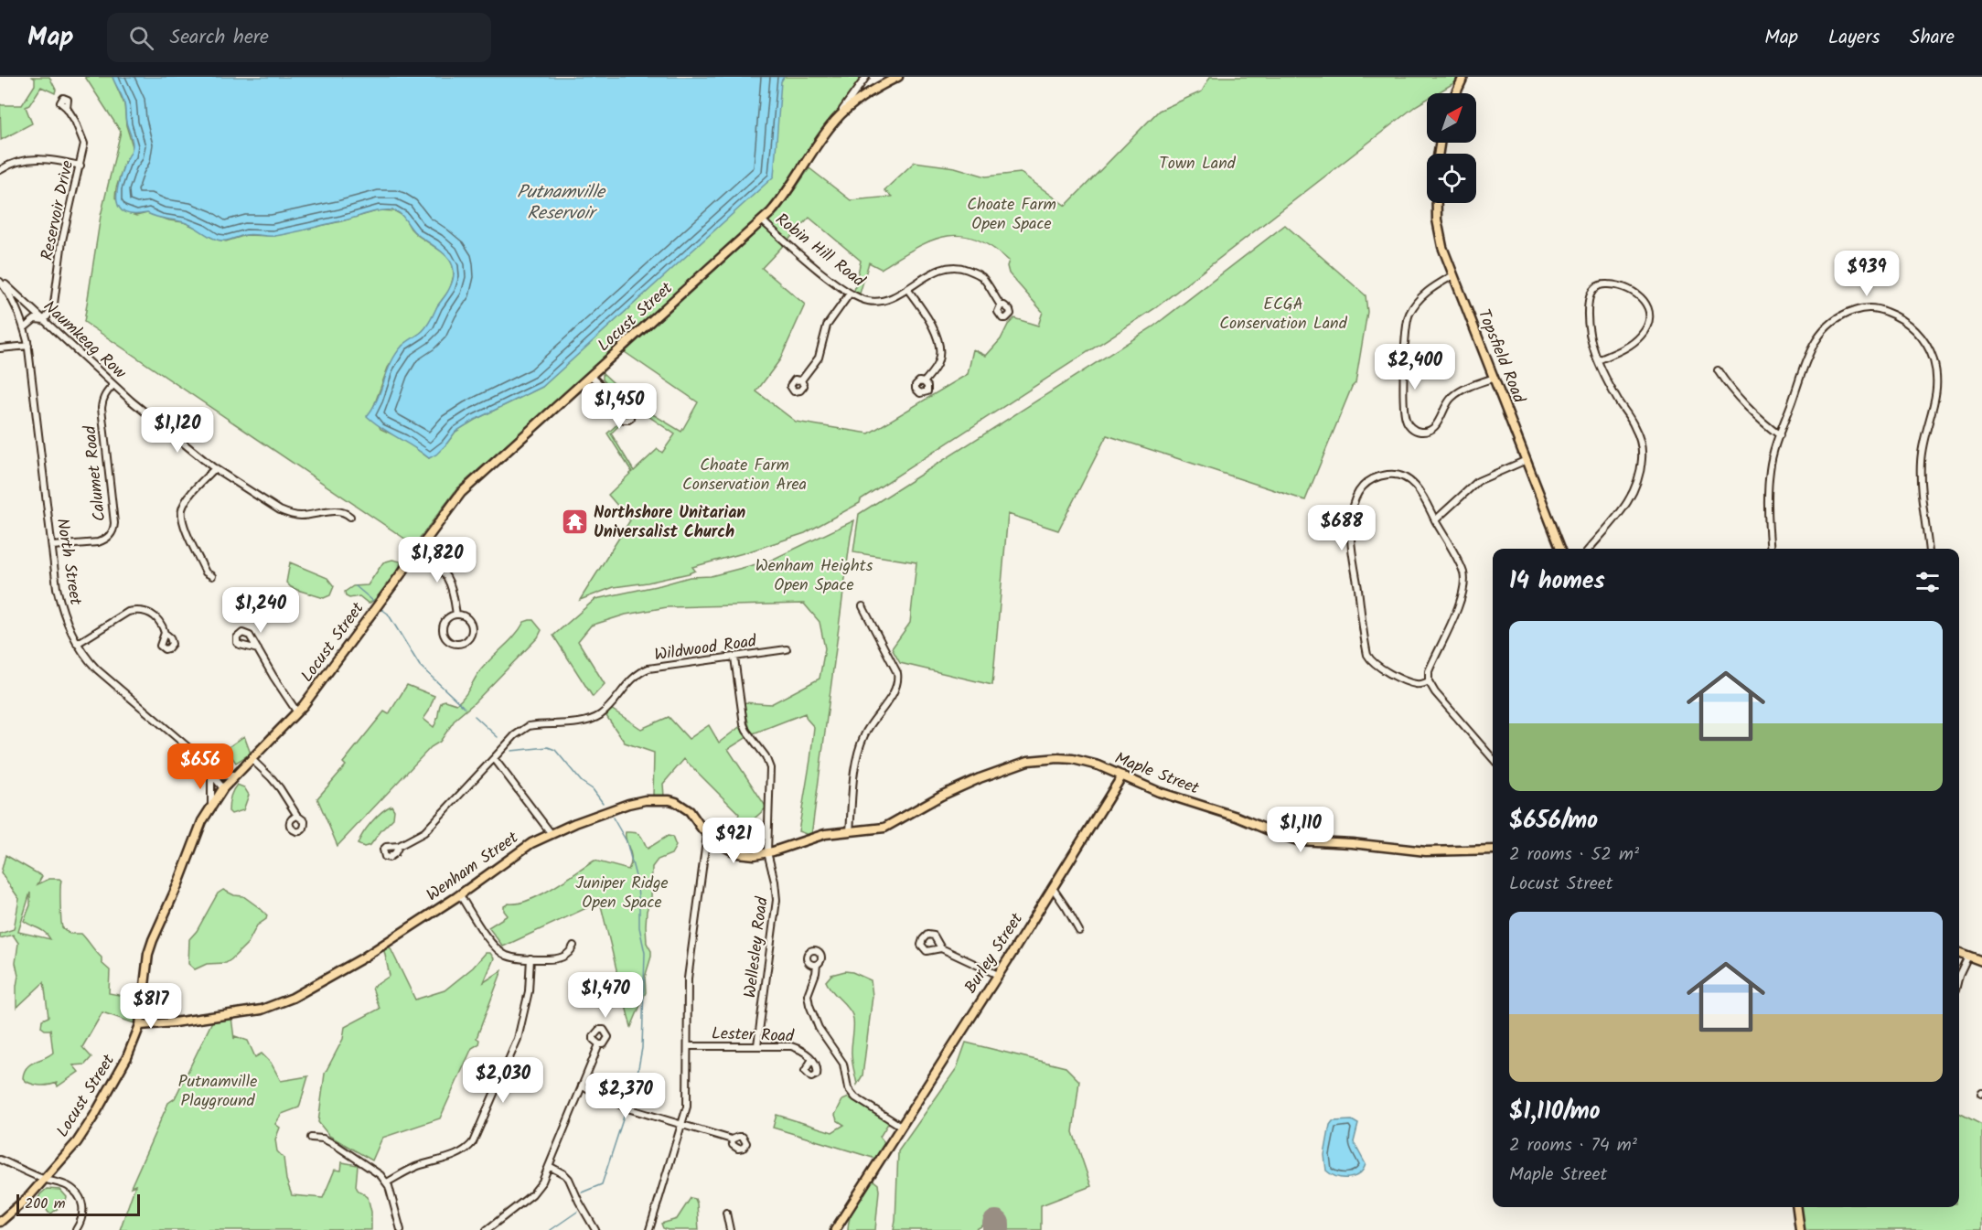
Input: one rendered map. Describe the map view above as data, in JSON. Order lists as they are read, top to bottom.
{
  "streets": {
    "main road": [
      "Locust Street",
      "Topsfield Road",
      "Maple Street",
      "Wenham Street",
      "Burley Street"
    ],
    "street": [
      "Reservoir Drive",
      "Robin Hill Road",
      "Naumkeag Row",
      "Calumet Road",
      "North Street",
      "Wildwood Road",
      "Wellesley Road",
      "Lester Road"
    ]
  },
  "crossings": [
    ["Reservoir Drive", "Naumkeag Row"],
    ["Robin Hill Road", "Locust Street"],
    ["Locust Street", "North Street"],
    ["Locust Street", "Wenham Street"],
    ["Naumkeag Row", "Calumet Road"],
    ["Naumkeag Row", "North Street"],
    ["Calumet Road", "North Street"],
    ["Wildwood Road", "Wellesley Road"],
    ["Maple Street", "Wenham Street"],
    ["Maple Street", "Burley Street"],
    ["Wenham Street", "Wellesley Road"],
    ["Wellesley Road", "Lester Road"]
  ],
  "water": ["Putnamville Reservoir"],
  "parks": [
    "Town Land",
    "Choate Farm Open Space",
    "ECGA Conservation Land",
    "Choate Farm Conservation Area",
    "Wenham Heights Open Space",
    "Juniper Ridge Open Space",
    "Putnamville Playground"
  ],
  "places": {
    "temple": ["Northshore Unitarian Universalist Church"]
  },
  "scale_bar": "200 m",
  "north": "top right",
  "page": {
    "header": "Map",
    "search": "Search here",
    "nav": ["Map", "Layers", "Share"],
    "price": [
      "$939",
      "$2,400",
      "$1,450",
      "$1,120",
      "$688",
      "$1,820",
      "$1,240",
      "$656",
      "$1,110",
      "$921",
      "$1,470",
      "$817",
      "$2,030",
      "$2,370"
    ],
    "heading": "14 homes",
    "list": [
      {
        "name": "$656/mo",
        "note": "2 rooms · 52 m² · Locust Street"
      },
      {
        "name": "$1,110/mo",
        "note": "2 rooms · 74 m² · Maple Street"
      }
    ],
    "scale": "200 m"
  }
}
